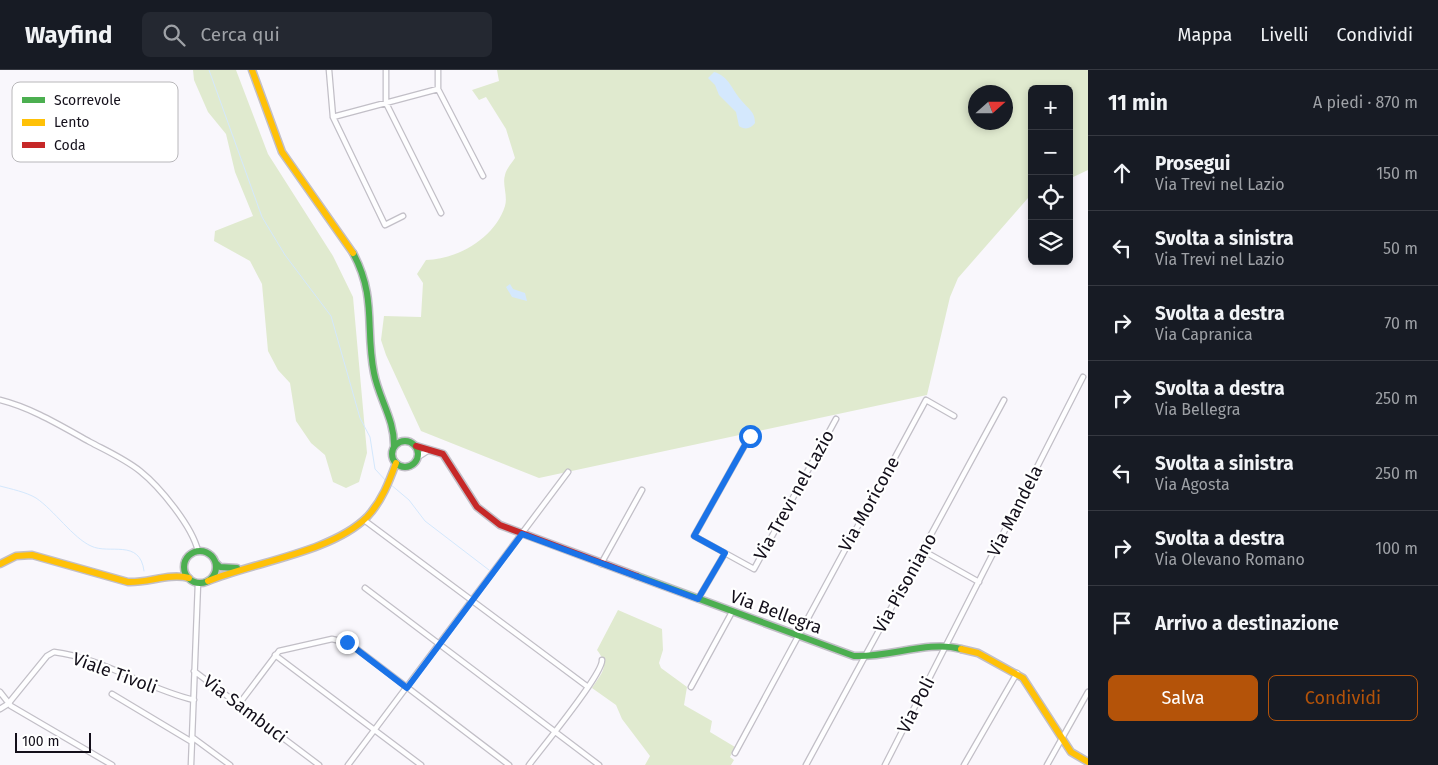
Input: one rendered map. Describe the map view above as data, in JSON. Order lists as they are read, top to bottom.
{
  "streets": {
    "street": [
      "Via Trevi nel Lazio",
      "Via Moricone",
      "Via Mandela",
      "Via Pisoniano",
      "Via Bellegra",
      "Viale Tivoli",
      "Via Poli",
      "Via Sambuci"
    ]
  },
  "crossings": [
    ["Via Moricone", "Via Bellegra"],
    ["Via Mandela", "Via Bellegra"],
    ["Via Mandela", "Via Poli"],
    ["Via Pisoniano", "Via Bellegra"],
    ["Via Bellegra", "Via Poli"]
  ],
  "legend": ["Scorrevole", "Lento", "Coda"],
  "scale_bar": "100 m",
  "north": "right",
  "page": {
    "header": "Wayfind",
    "search": "Cerca qui",
    "nav": ["Mappa", "Livelli", "Condividi"],
    "heading": ["11 min", "A piedi · 870 m"],
    "map_buttons": ["+", "−"],
    "list": [
      ["Prosegui", "Via Trevi nel Lazio", "150 m"],
      ["Svolta a sinistra", "Via Trevi nel Lazio", "50 m"],
      ["Svolta a destra", "Via Capranica", "70 m"],
      ["Svolta a destra", "Via Bellegra", "250 m"],
      ["Svolta a sinistra", "Via Agosta", "250 m"],
      ["Svolta a destra", "Via Olevano Romano", "100 m"],
      "Arrivo a destinazione"
    ],
    "buttons": ["Salva", "Condividi"],
    "scale": "100 m"
  }
}
